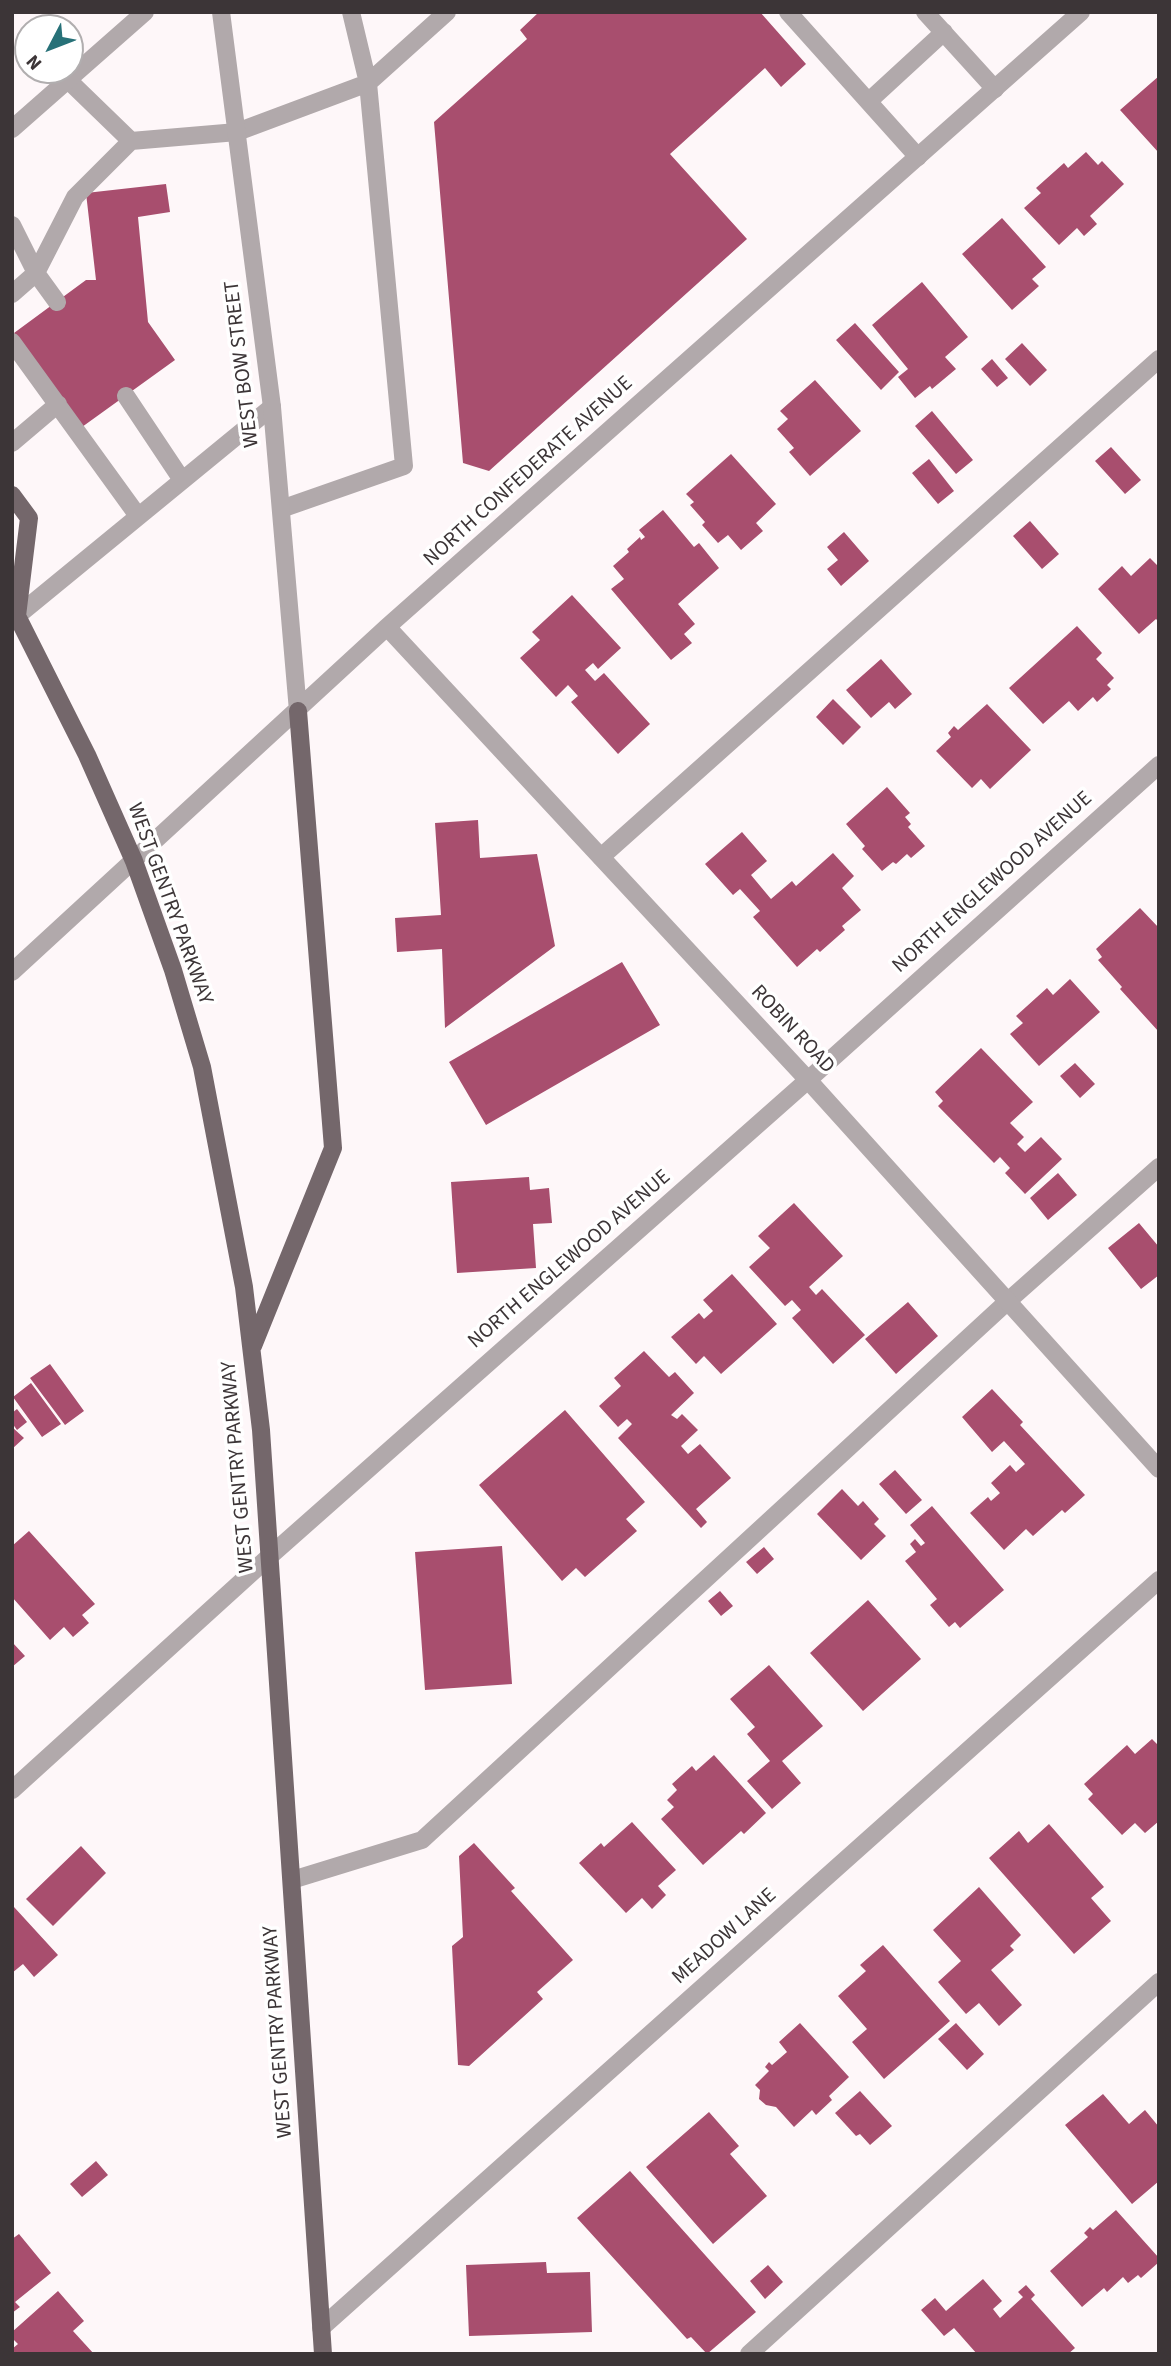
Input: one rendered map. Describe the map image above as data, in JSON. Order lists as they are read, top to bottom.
{
  "streets": {
    "main road": ["WEST GENTRY PARKWAY"],
    "street": [
      "WEST BOW STREET",
      "NORTH CONFEDERATE AVENUE",
      "NORTH ENGLEWOOD AVENUE",
      "ROBIN ROAD",
      "MEADOW LANE"
    ]
  },
  "crossings": [
    ["WEST BOW STREET", "NORTH CONFEDERATE AVENUE"],
    ["NORTH CONFEDERATE AVENUE", "WEST GENTRY PARKWAY"],
    ["NORTH CONFEDERATE AVENUE", "ROBIN ROAD"],
    ["NORTH ENGLEWOOD AVENUE", "WEST GENTRY PARKWAY"],
    ["NORTH ENGLEWOOD AVENUE", "ROBIN ROAD"],
    ["WEST GENTRY PARKWAY", "MEADOW LANE"]
  ],
  "north": "bottom left"
}
